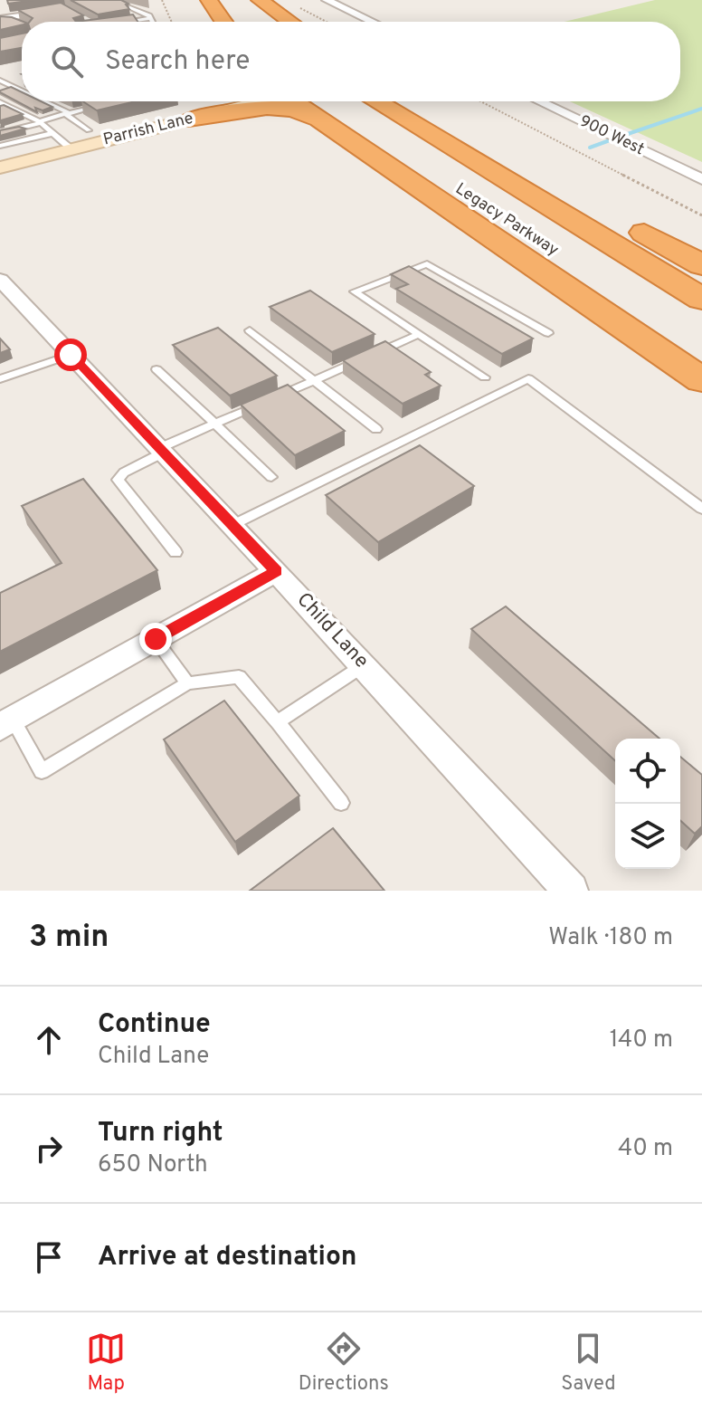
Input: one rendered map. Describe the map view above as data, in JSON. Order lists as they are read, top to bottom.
{
  "streets": {
    "highway": ["Legacy Parkway"],
    "main road": ["Parrish Lane"],
    "street": ["900 West", "Child Lane"]
  },
  "page": {
    "search": "Search here",
    "heading": ["3 min", "Walk · 180 m"],
    "list": [
      ["Continue", "Child Lane", "140 m"],
      ["Turn right", "650 North", "40 m"],
      "Arrive at destination"
    ],
    "nav": ["Map", "Directions", "Saved"]
  }
}
